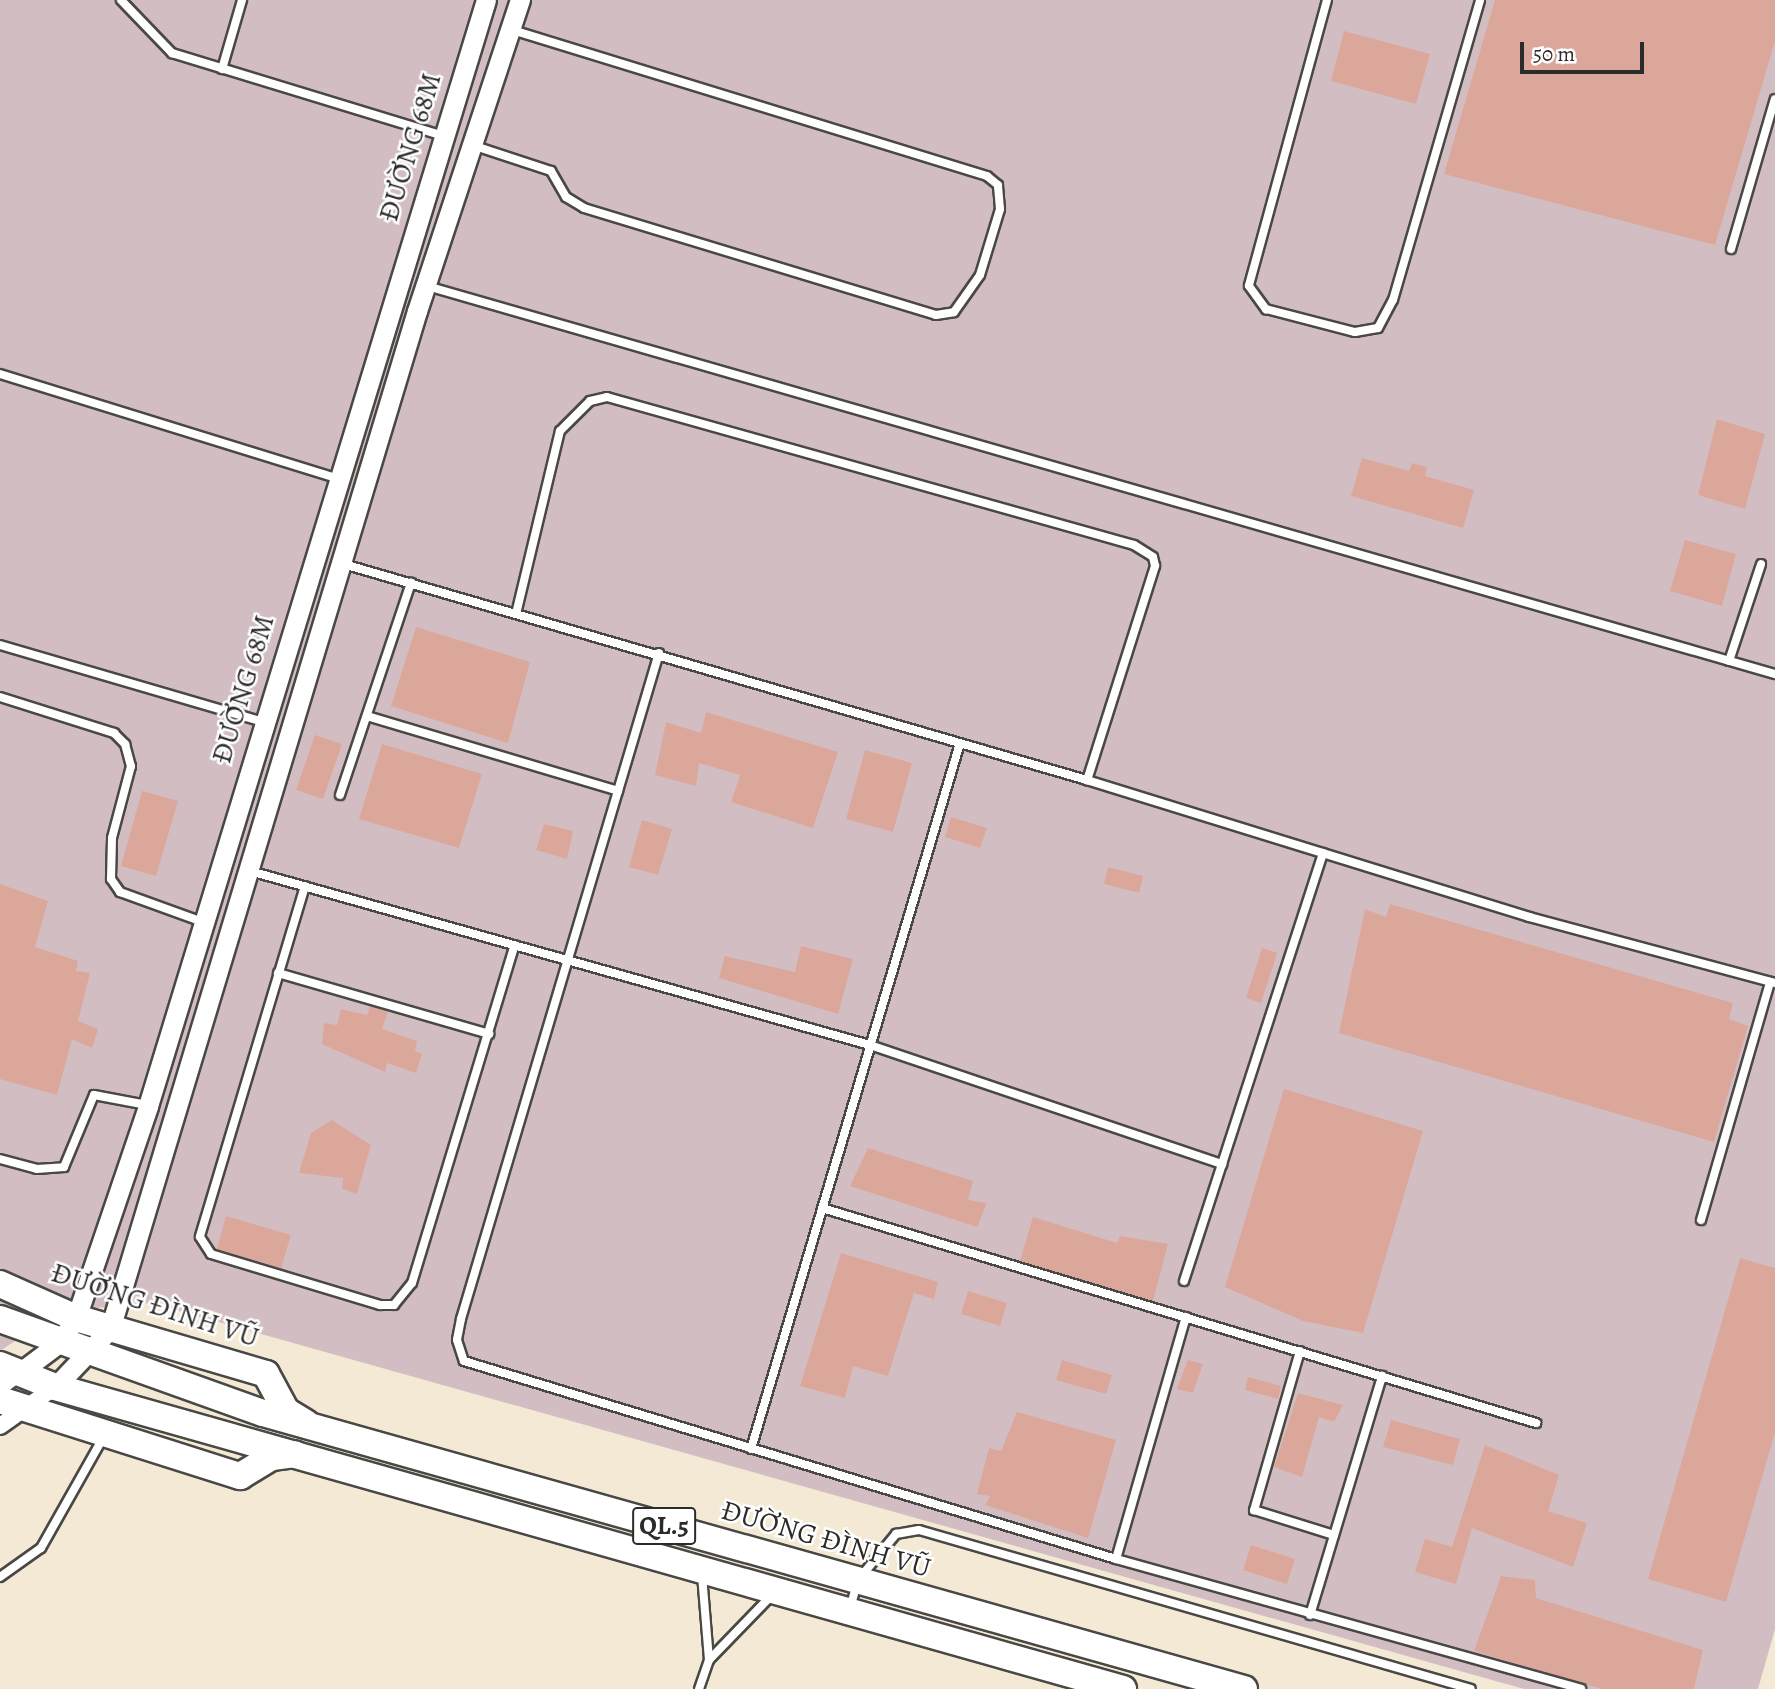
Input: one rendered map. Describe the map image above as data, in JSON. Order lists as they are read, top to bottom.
{
  "streets": {
    "highway": ["ĐƯỜNG ĐÌNH VŨ", "QL.5"],
    "street": ["ĐƯỜNG 68M"]
  },
  "crossings": [
    ["ĐƯỜNG 68M", "ĐƯỜNG ĐÌNH VŨ"]
  ],
  "scale_bar": "50 m"
}
